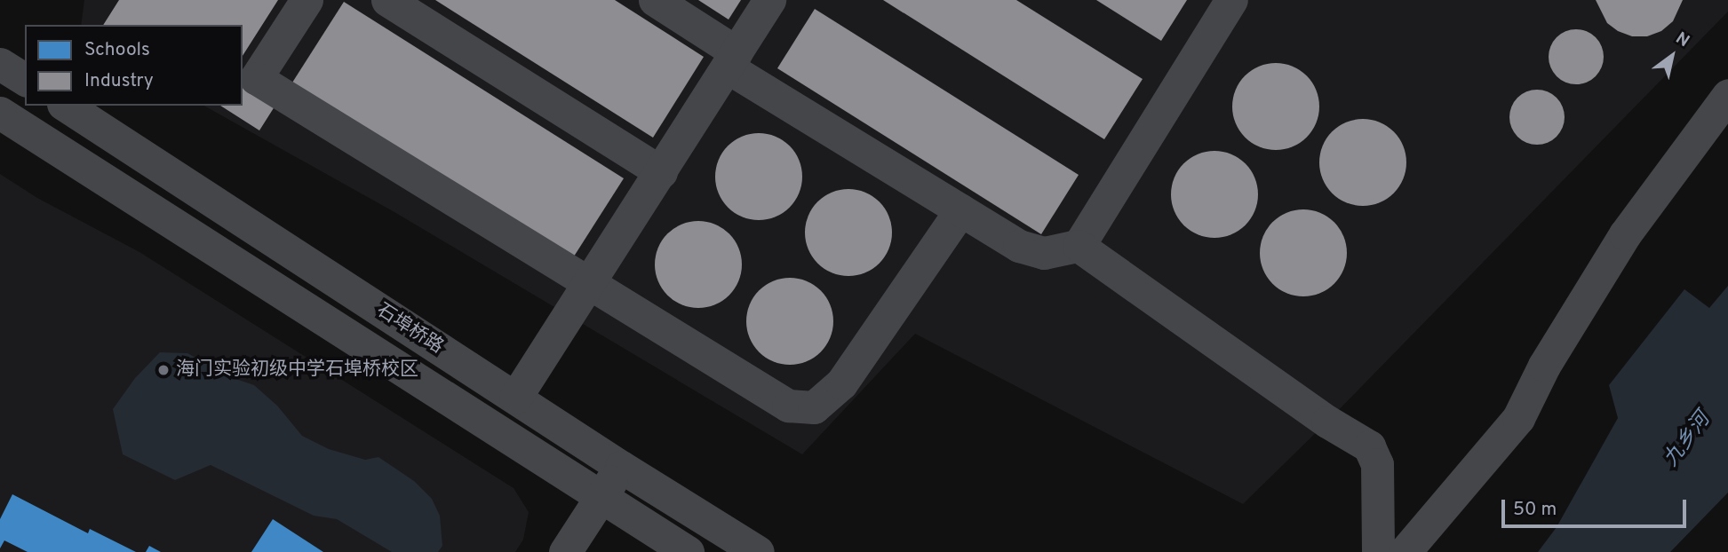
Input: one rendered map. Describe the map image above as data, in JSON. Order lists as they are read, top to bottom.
{
  "streets": {
    "street": ["石埠桥路"]
  },
  "water": ["九乡河"],
  "places": ["海门实验初级中学石埠桥校区"],
  "legend": ["Schools", "Industry"],
  "scale_bar": "50 m",
  "north": "top right"
}
